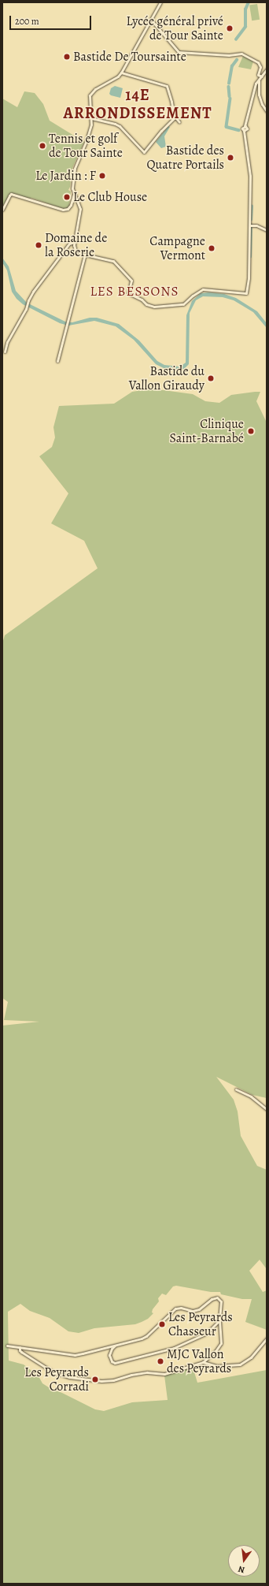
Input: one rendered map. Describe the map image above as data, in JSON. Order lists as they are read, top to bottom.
{
  "districts": ["14E ARRONDISSEMENT", "LES BESSONS"],
  "places": [
    "Lycée général privé de Tour Sainte",
    "Bastide De Toursainte",
    "Tennis et golf de Tour Sainte",
    "Bastide des Quatre Portails",
    "Le Jardin : F",
    "Le Club House",
    "Domaine de la Roserie",
    "Campagne Vermont",
    "Bastide du Vallon Giraudy",
    "Clinique Saint-Barnabé",
    "Les Peyrards Chasseur",
    "MJC Vallon des Peyrards",
    "Les Peyrards Corradi"
  ],
  "scale_bar": "200 m",
  "north": "bottom"
}
